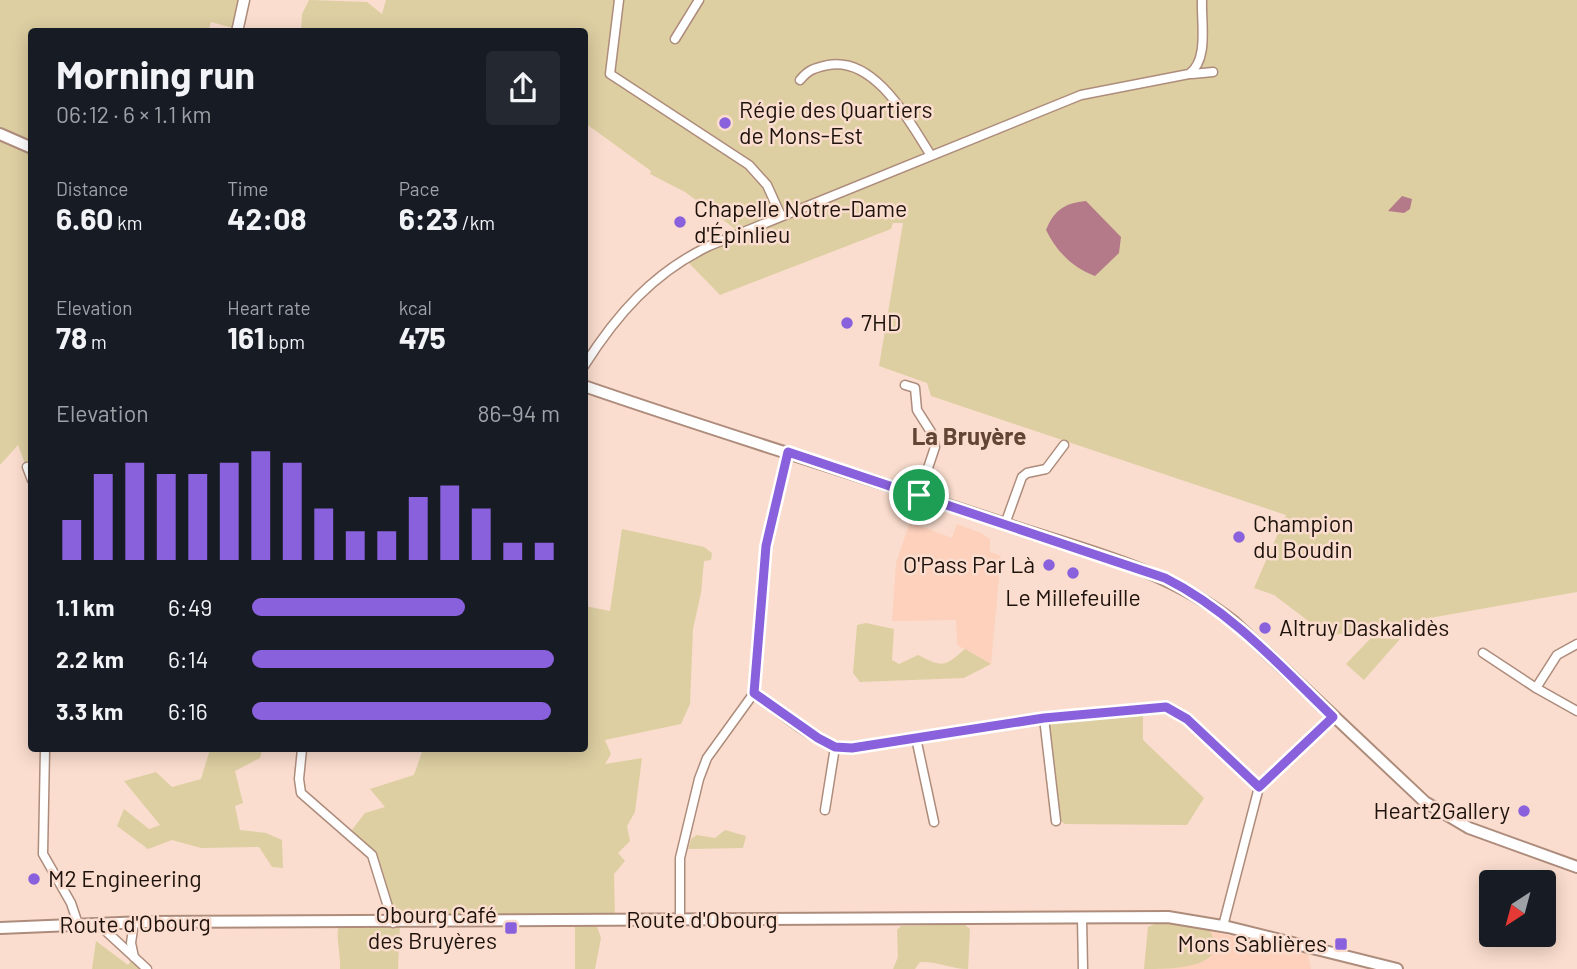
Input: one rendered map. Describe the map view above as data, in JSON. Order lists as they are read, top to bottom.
{
  "streets": {
    "main road": ["Route d'Obourg"]
  },
  "districts": ["La Bruyère"],
  "places": {
    "other": [
      "Régie des Quartiers de Mons-Est",
      "Chapelle Notre-Dame d'Épinlieu",
      "7HD",
      "Champion du Boudin",
      "O'Pass Par Là",
      "Le Millefeuille",
      "Altruy Daskalidès",
      "Heart2Gallery",
      "M2 Engineering"
    ],
    "transit": ["Obourg Café des Bruyères", "Mons Sablières"]
  },
  "north": "bottom left",
  "page": {
    "heading": ["Morning run", "06:12 · 6 × 1.1 km"],
    "stats": [
      ["Distance", "6.60 km"],
      ["Time", "42:08"],
      ["Pace", "6:23 /km"],
      ["Elevation", "78 m"],
      ["Heart rate", "161 bpm"],
      ["kcal", "475"]
    ],
    "chart": ["Elevation", "86–94 m"],
    "list": [
      {
        "name": "1.1 km",
        "note": "6:49"
      },
      {
        "name": "2.2 km",
        "note": "6:14"
      },
      {
        "name": "3.3 km",
        "note": "6:16"
      }
    ]
  }
}
